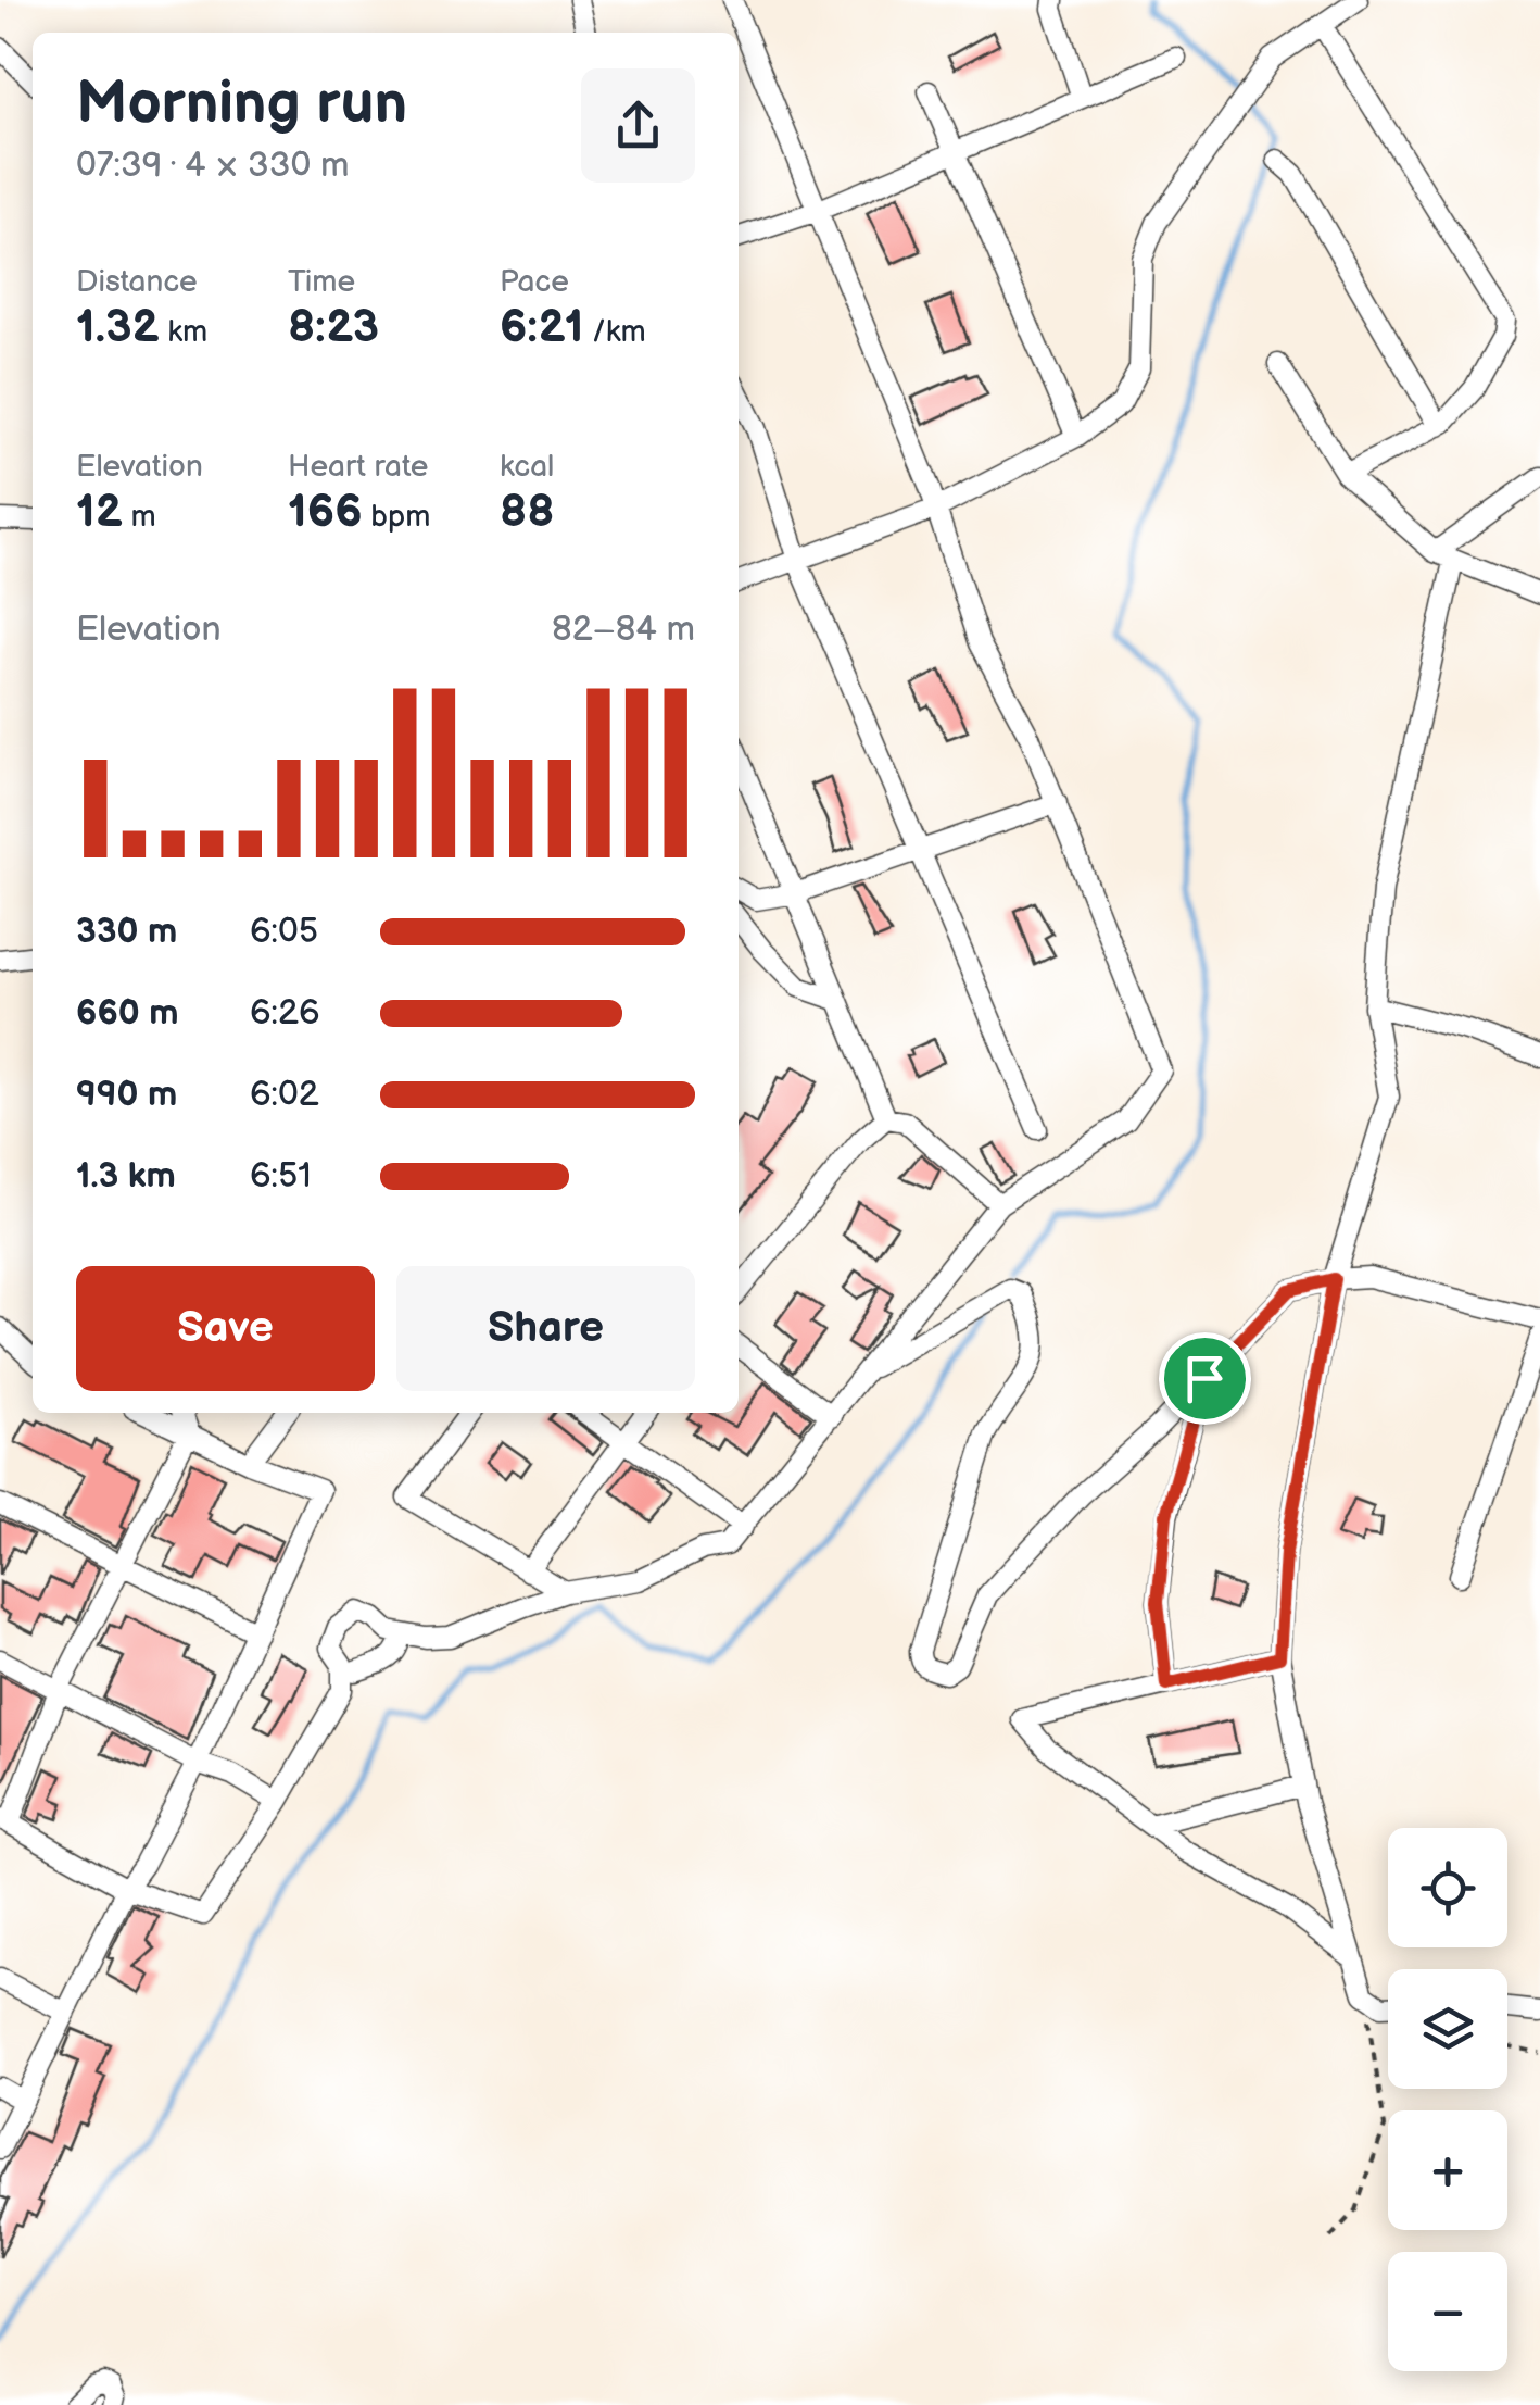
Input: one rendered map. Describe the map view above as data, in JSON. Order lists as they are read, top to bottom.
{
  "page": {
    "heading": ["Morning run", "07:39 · 4 × 330 m"],
    "stats": [
      ["Distance", "1.32 km"],
      ["Time", "8:23"],
      ["Pace", "6:21 /km"],
      ["Elevation", "12 m"],
      ["Heart rate", "166 bpm"],
      ["kcal", "88"]
    ],
    "chart": ["Elevation", "82–84 m"],
    "list": [
      {
        "name": "330 m",
        "note": "6:05"
      },
      {
        "name": "660 m",
        "note": "6:26"
      },
      {
        "name": "990 m",
        "note": "6:02"
      },
      {
        "name": "1.3 km",
        "note": "6:51"
      }
    ],
    "buttons": ["Save", "Share"],
    "map_buttons": ["+", "−"]
  }
}
